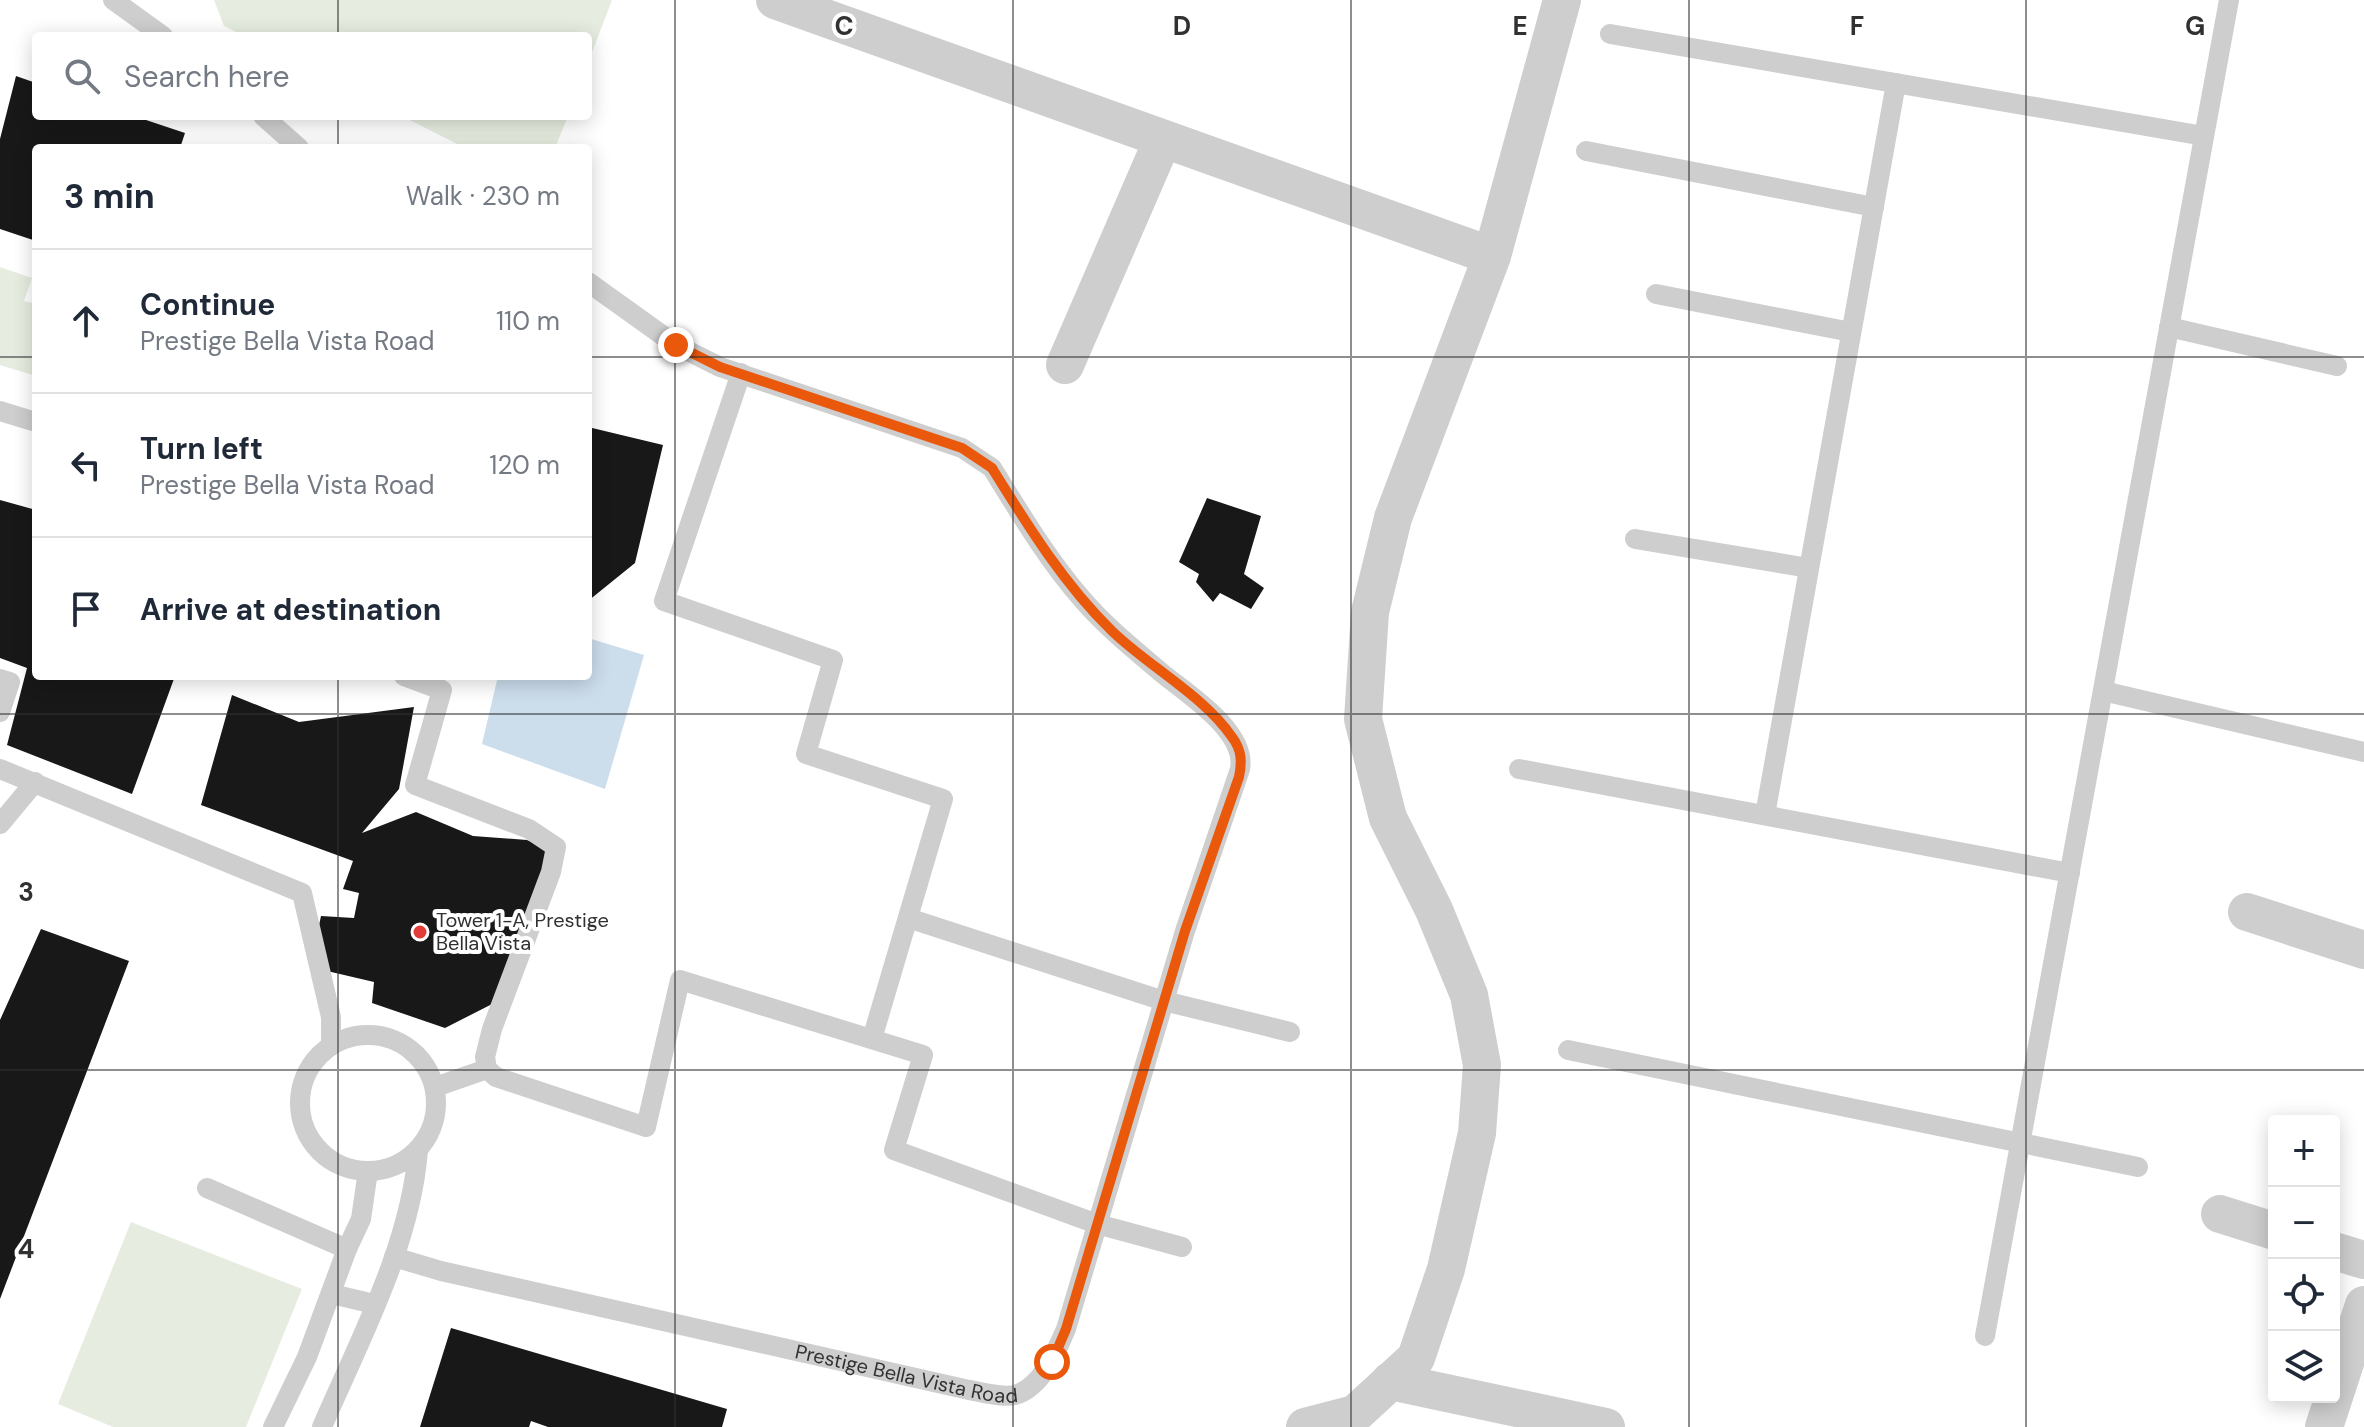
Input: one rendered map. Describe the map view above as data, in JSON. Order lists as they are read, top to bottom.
{
  "streets": {
    "lane": ["Prestige Bella Vista Road"]
  },
  "places": ["Tower 1-A, Prestige Bella Vista"],
  "page": {
    "search": "Search here",
    "heading": ["3 min", "Walk · 230 m"],
    "list": [
      ["Continue", "Prestige Bella Vista Road", "110 m"],
      ["Turn left", "Prestige Bella Vista Road", "120 m"],
      "Arrive at destination"
    ],
    "map_buttons": ["+", "−"]
  },
  "grid": {
    "columns": [
      "C",
      "D",
      "E",
      "F",
      "G"
    ],
    "rows": ["3", "4"]
  }
}
